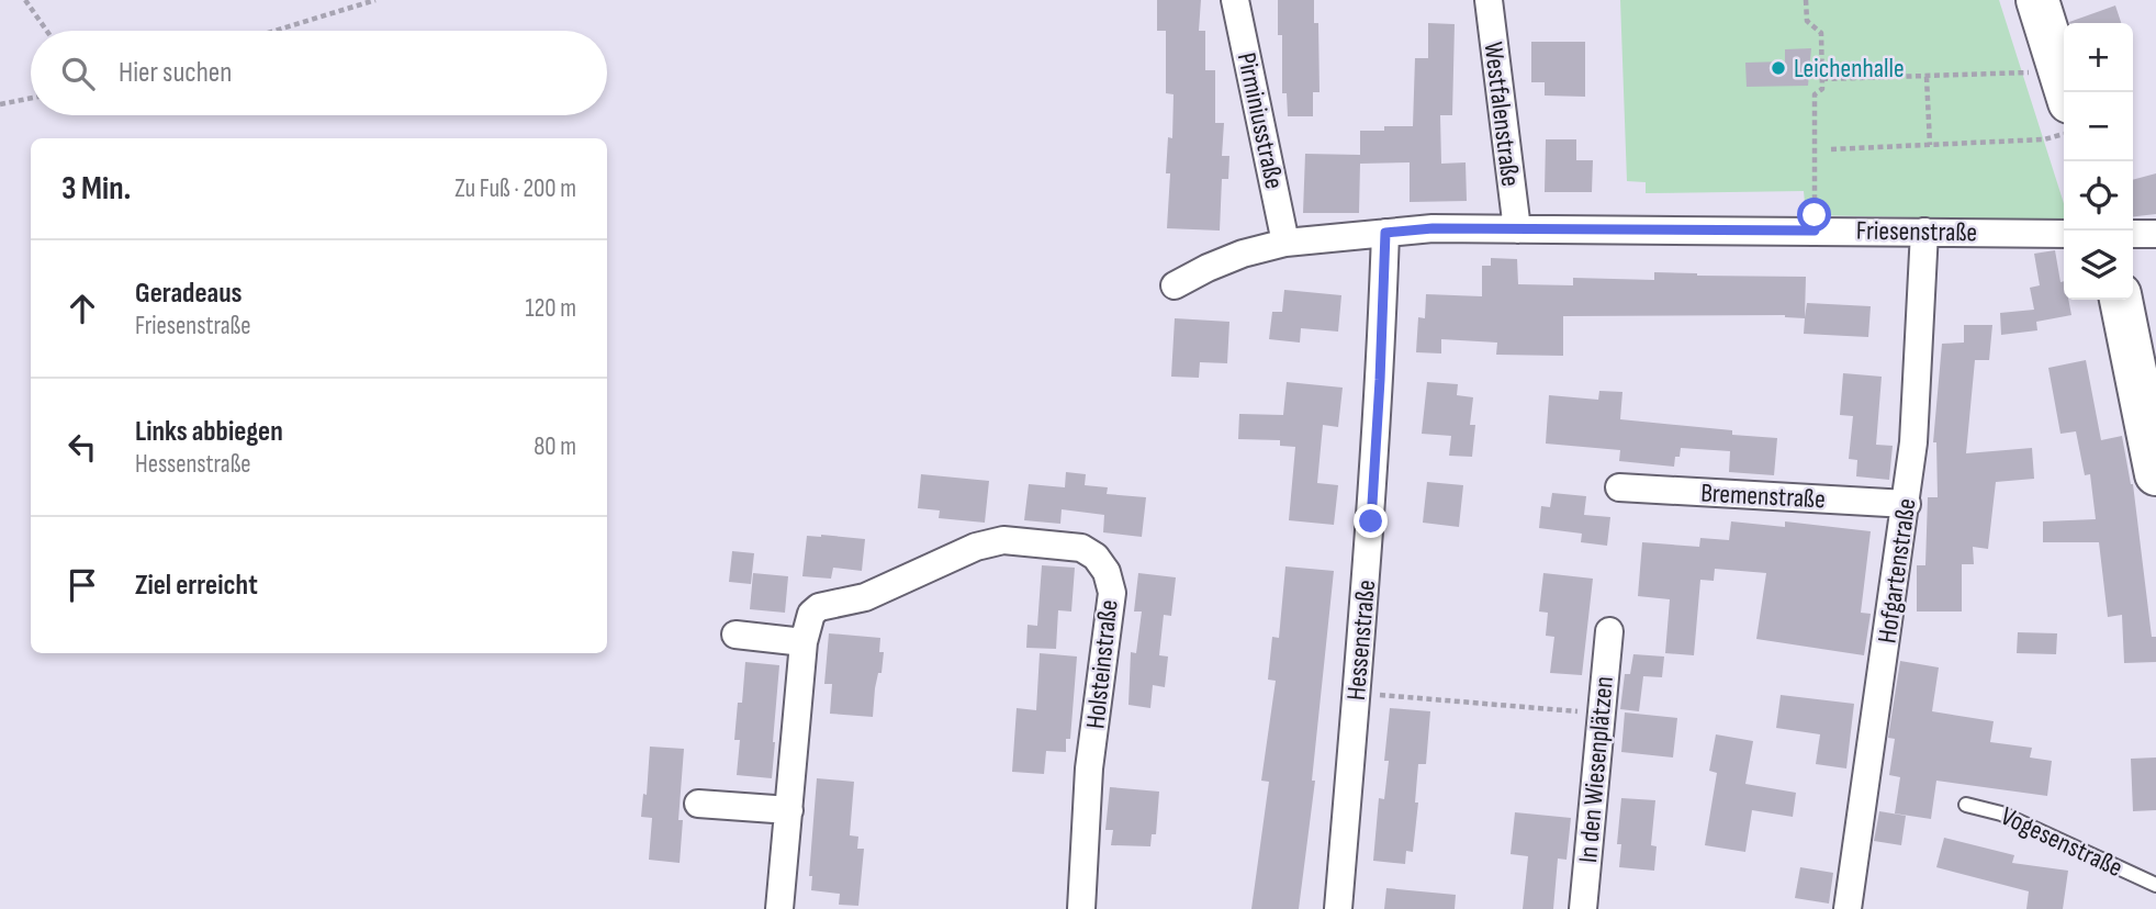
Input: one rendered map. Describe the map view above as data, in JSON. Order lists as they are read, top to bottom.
{
  "streets": {
    "street": [
      "Westfalenstraße",
      "Pirminiusstraße",
      "Friesenstraße",
      "Bremenstraße",
      "Hofgartenstraße",
      "Hessenstraße",
      "Holsteinstraße",
      "In den Wiesenplätzen"
    ],
    "lane": ["Vogesenstraße"]
  },
  "crossings": [
    ["Westfalenstraße", "Friesenstraße"],
    ["Pirminiusstraße", "Friesenstraße"],
    ["Friesenstraße", "Hofgartenstraße"],
    ["Friesenstraße", "Hessenstraße"],
    ["Bremenstraße", "Hofgartenstraße"]
  ],
  "places": ["Leichenhalle"],
  "page": {
    "map_buttons": ["+", "−"],
    "search": "Hier suchen",
    "heading": ["3 Min.", "Zu Fuß · 200 m"],
    "list": [
      ["Geradeaus", "Friesenstraße", "120 m"],
      ["Links abbiegen", "Hessenstraße", "80 m"],
      "Ziel erreicht"
    ]
  }
}
